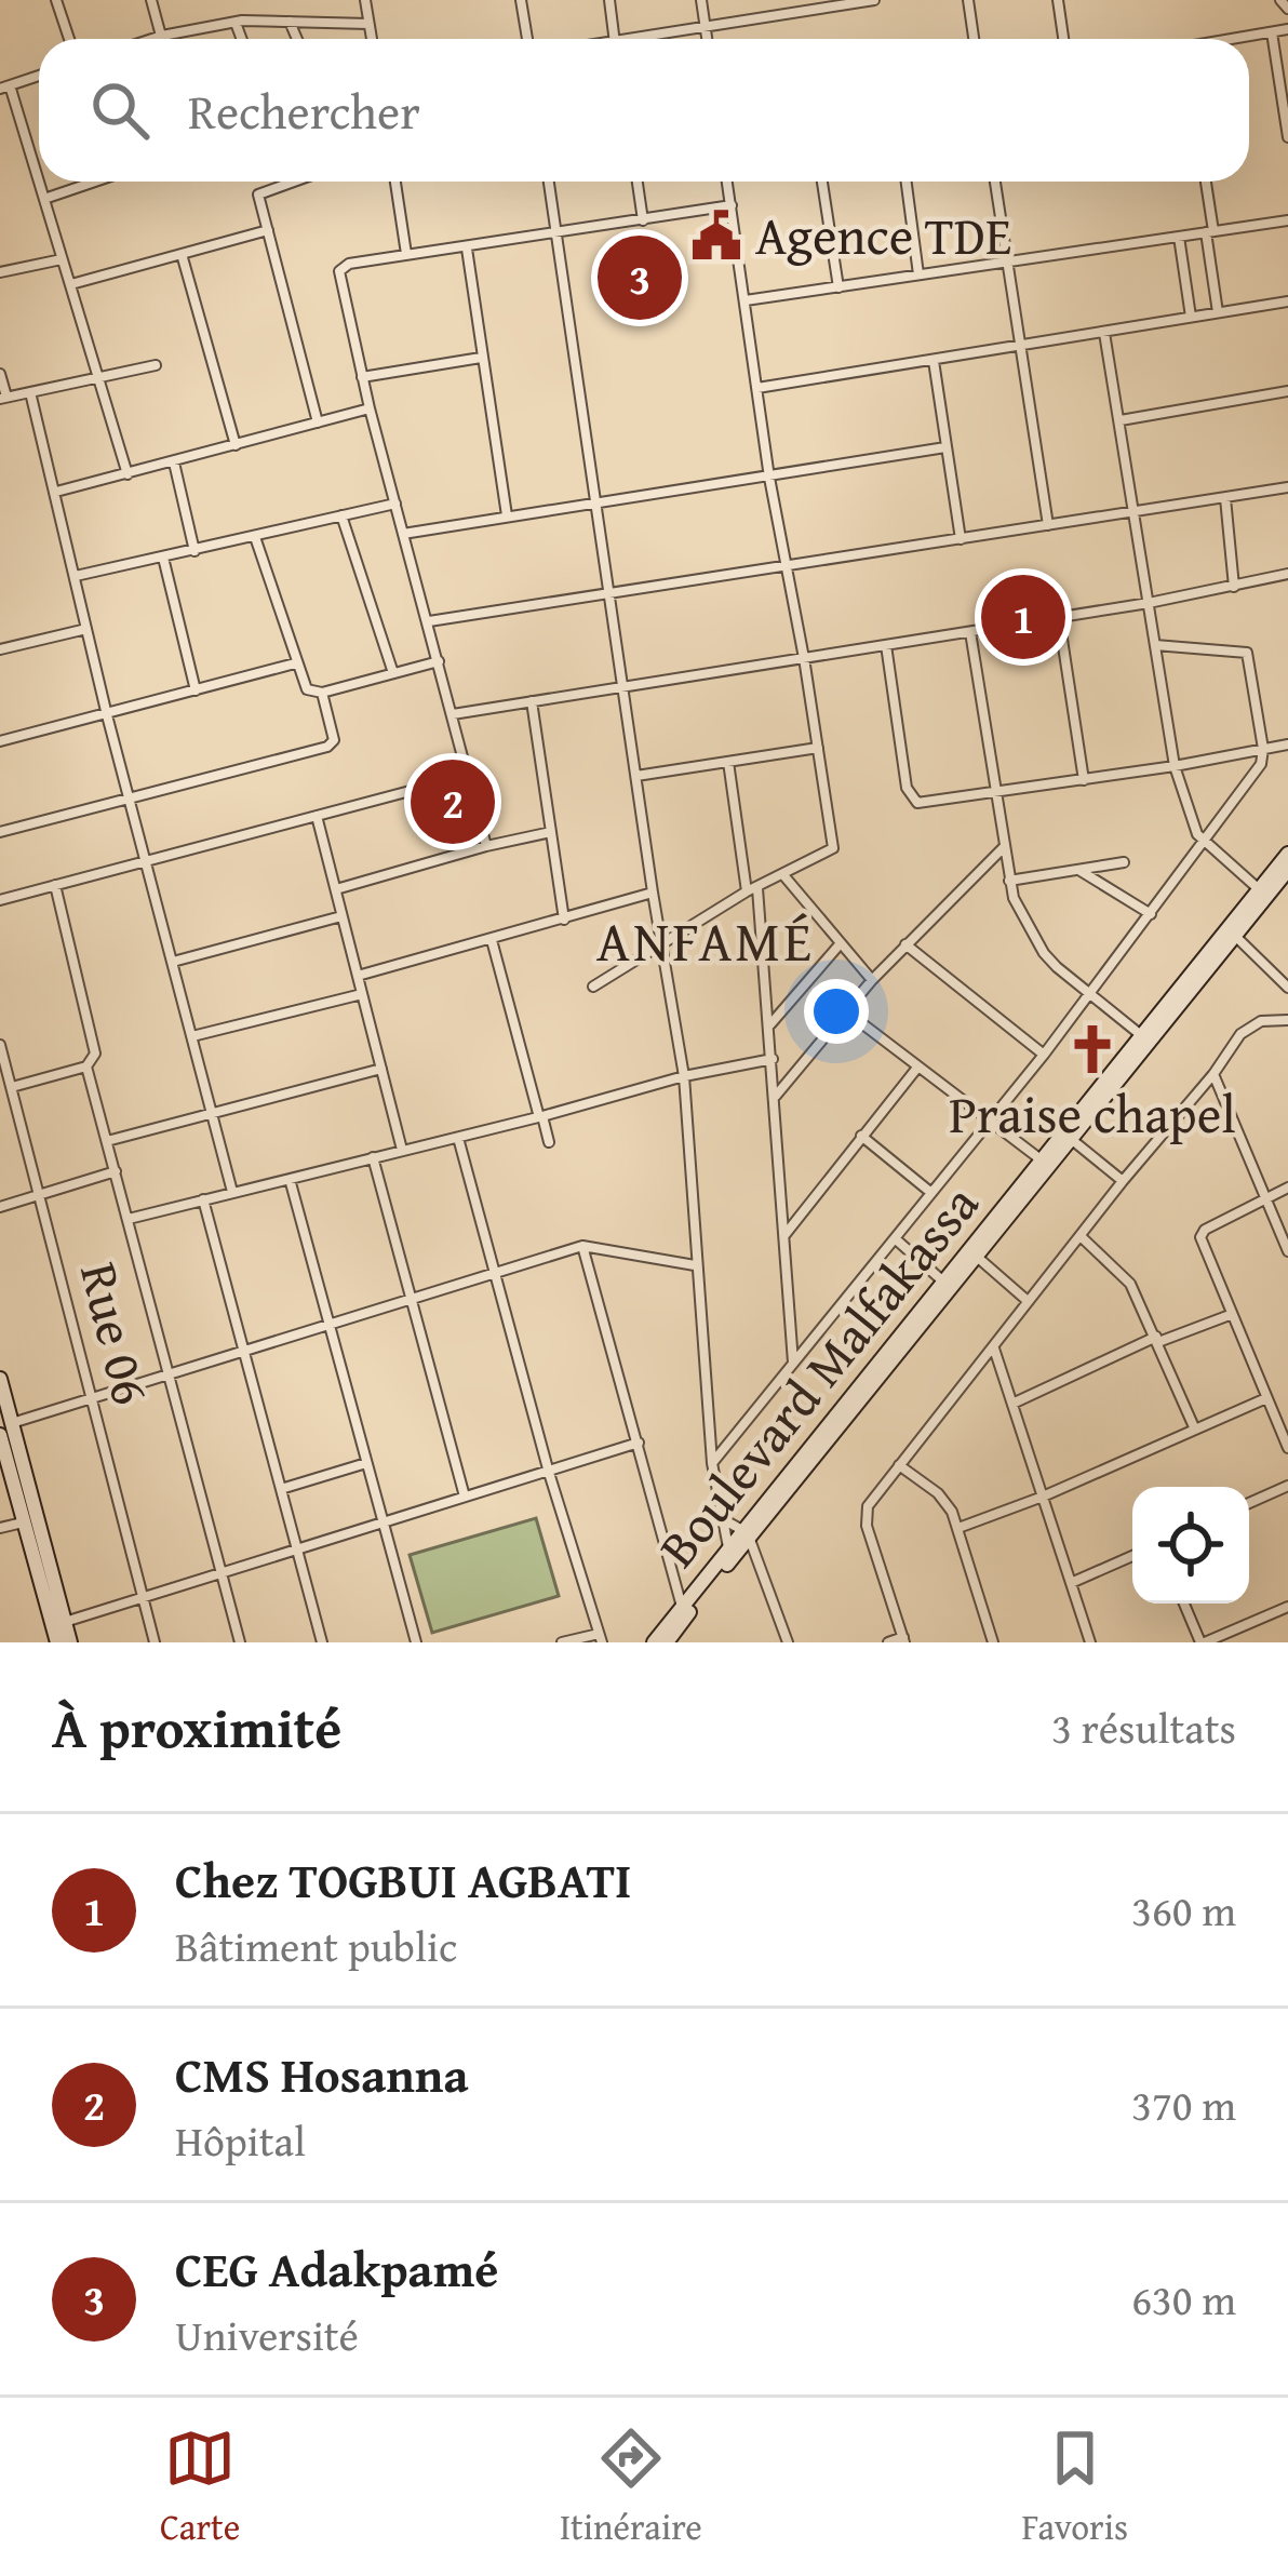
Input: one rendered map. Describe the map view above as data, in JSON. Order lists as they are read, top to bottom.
{
  "streets": {
    "main road": ["Boulevard Malfakassa"],
    "street": ["Rue 06"]
  },
  "districts": ["ANFAMÉ"],
  "places": {
    "public building": ["Agence TDE"],
    "church": ["Praise chapel"]
  },
  "page": {
    "search": "Rechercher",
    "pins": ["3", "1", "2"],
    "heading": ["À proximité", "3 résultats"],
    "list": [
      {
        "mark": "1",
        "name": "Chez TOGBUI AGBATI",
        "note": "Bâtiment public",
        "value": "360 m"
      },
      {
        "mark": "2",
        "name": "CMS Hosanna",
        "note": "Hôpital",
        "value": "370 m"
      },
      {
        "mark": "3",
        "name": "CEG Adakpamé",
        "note": "Université",
        "value": "630 m"
      }
    ],
    "nav": ["Carte", "Itinéraire", "Favoris"]
  }
}
